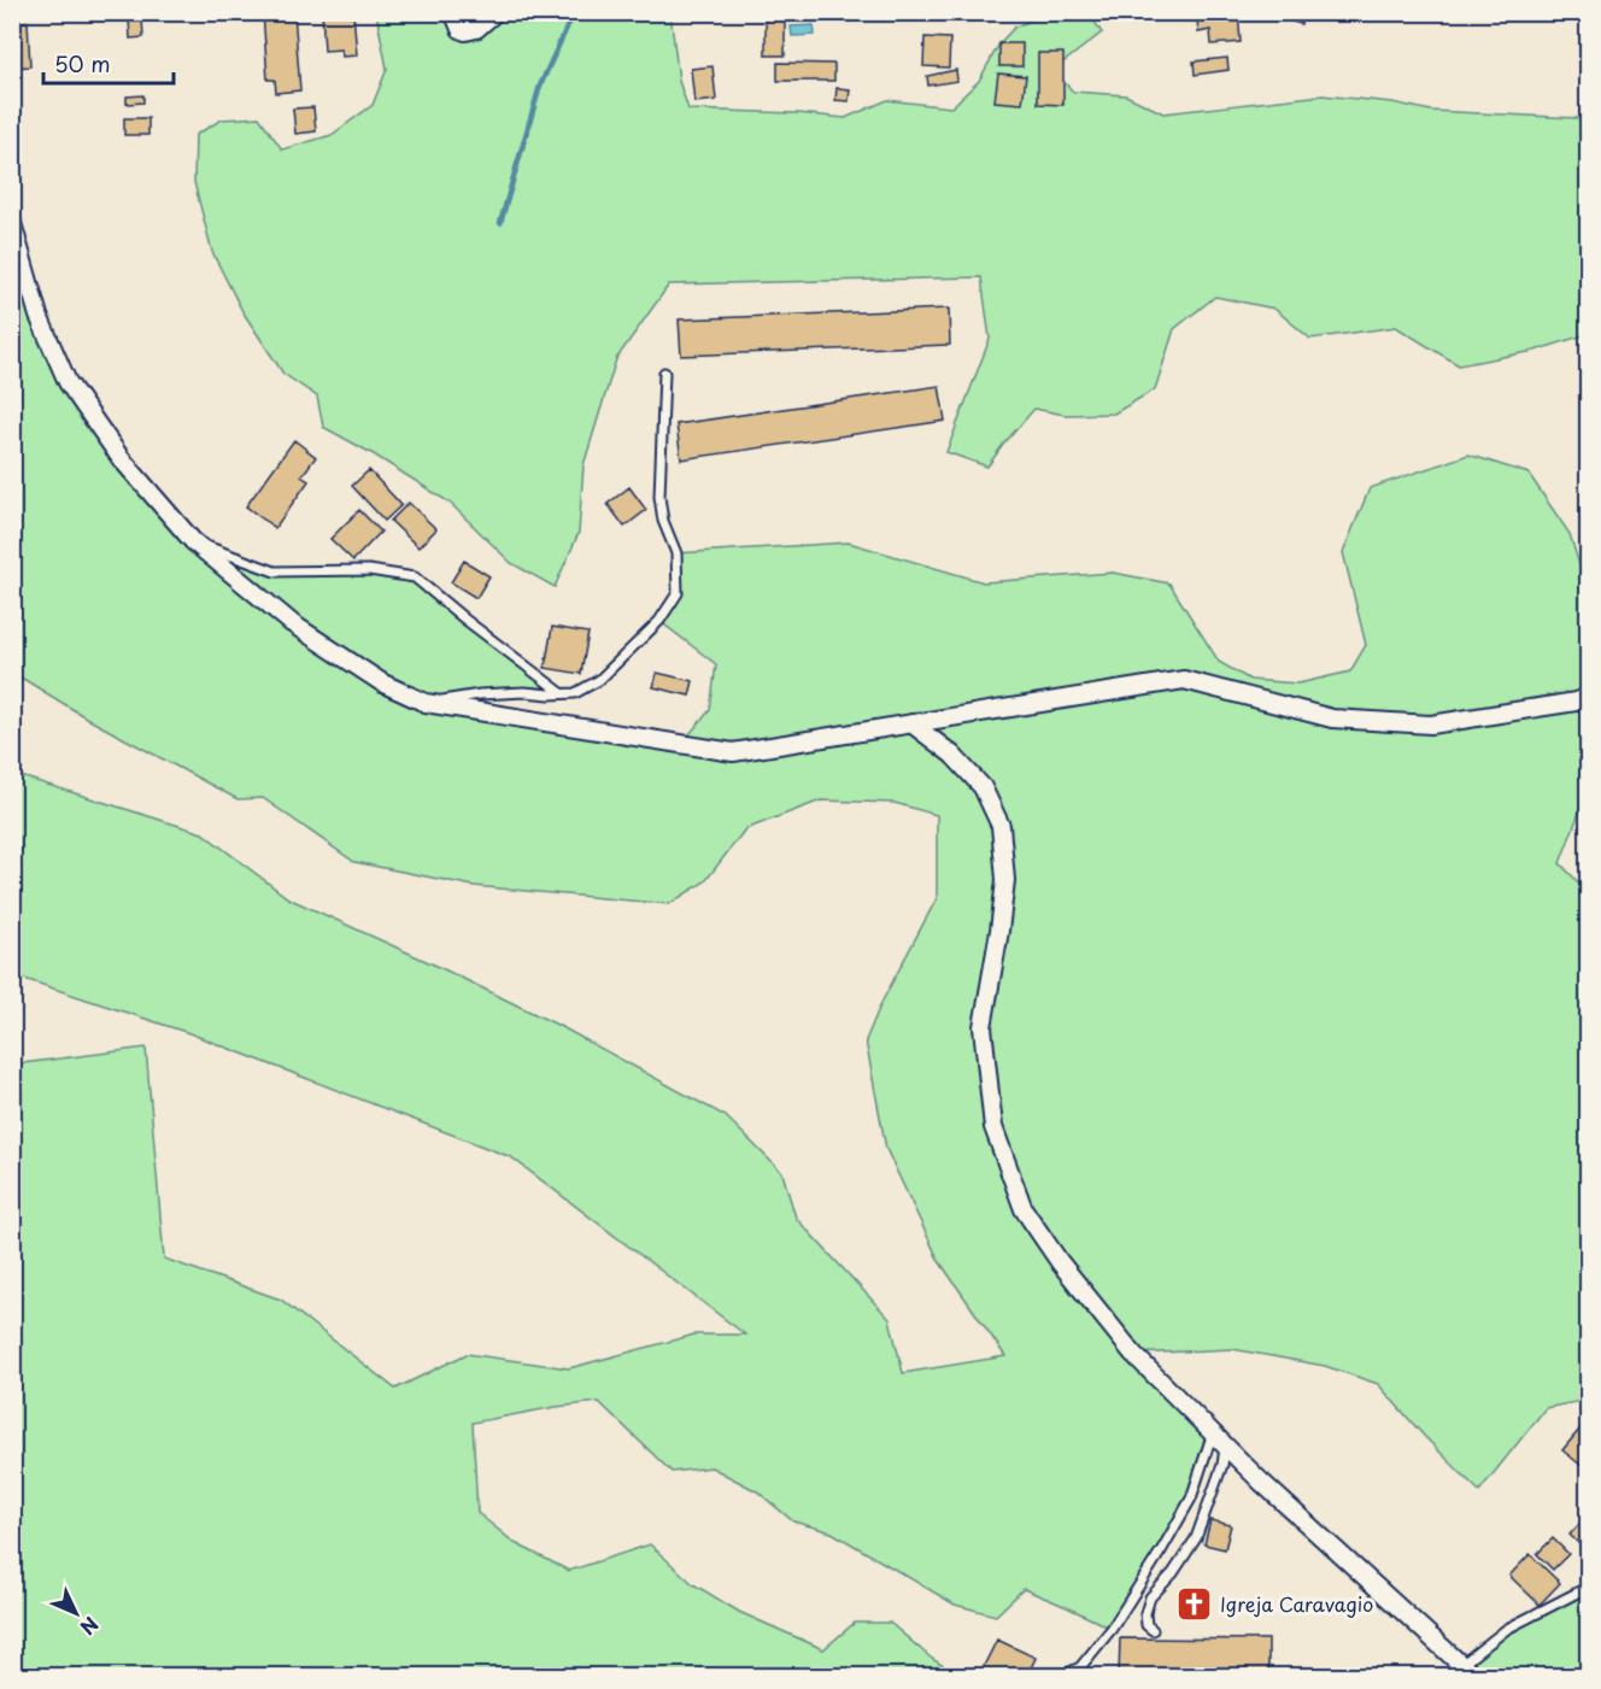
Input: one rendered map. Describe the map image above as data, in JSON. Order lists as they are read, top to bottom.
{
  "places": {
    "church": ["Igreja Caravagio"]
  },
  "scale_bar": "50 m",
  "north": "bottom right"
}
